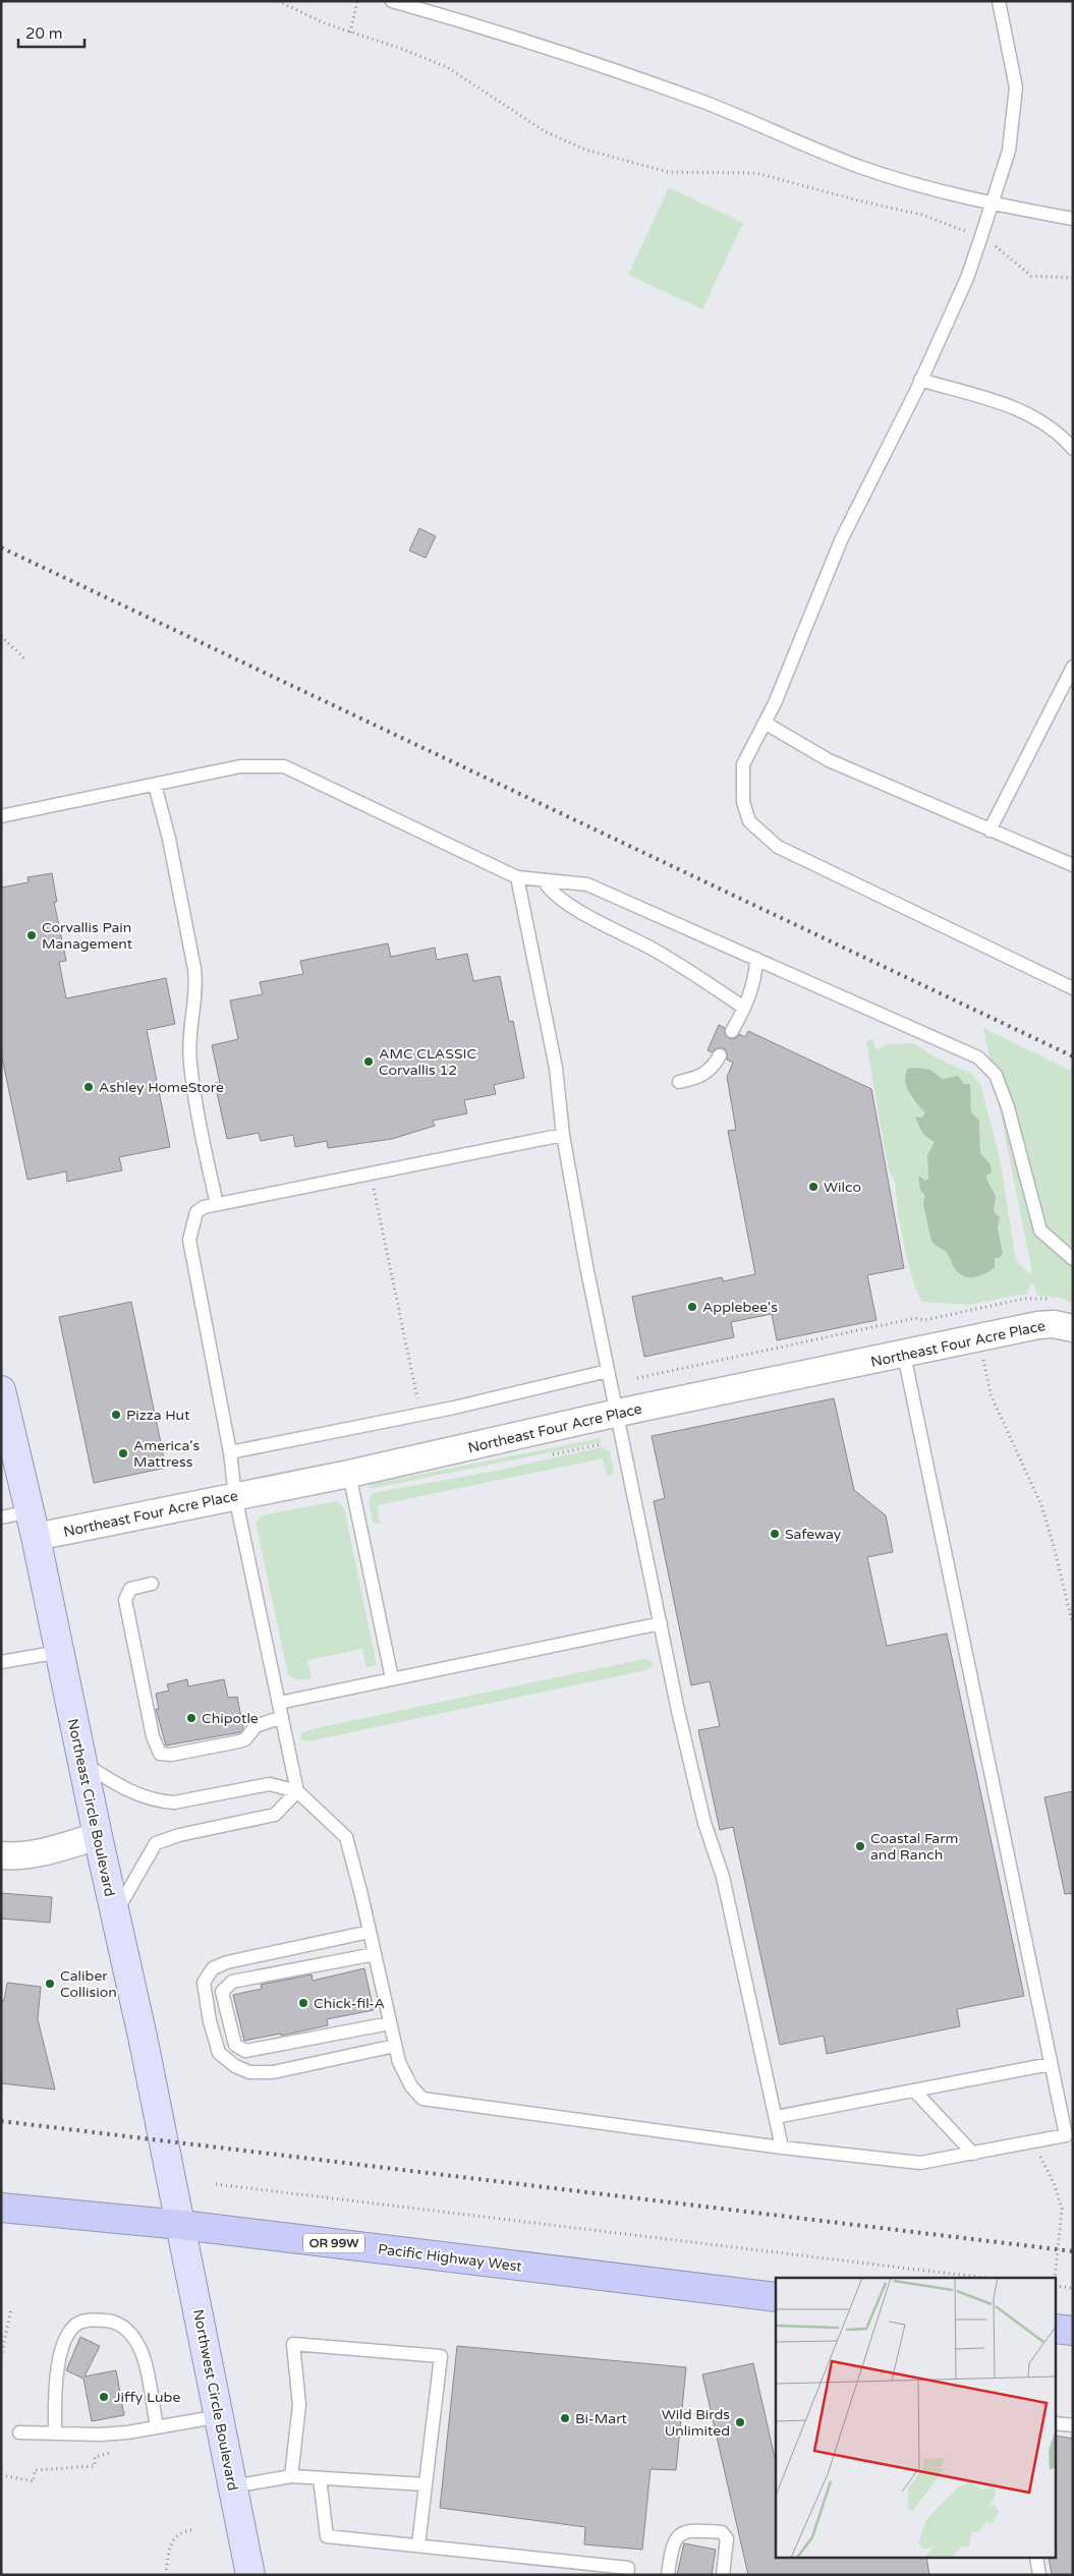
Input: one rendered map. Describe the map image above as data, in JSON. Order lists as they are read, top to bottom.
{
  "streets": {
    "highway": ["OR 99W", "Pacific Highway West"],
    "main road": ["Northeast Circle Boulevard", "Northwest Circle Boulevard"],
    "street": ["Northeast Four Acre Place"]
  },
  "crossings": [
    ["Northeast Four Acre Place", "Northeast Circle Boulevard"],
    ["Northeast Circle Boulevard", "Pacific Highway West"],
    ["Northeast Circle Boulevard", "Northwest Circle Boulevard"],
    ["Pacific Highway West", "Northwest Circle Boulevard"]
  ],
  "places": [
    "Corvallis Pain Management",
    "AMC CLASSIC Corvallis 12",
    "Ashley HomeStore",
    "Wilco",
    "Applebee's",
    "Pizza Hut",
    "America's Mattress",
    "Safeway",
    "Chipotle",
    "Coastal Farm and Ranch",
    "Caliber Collision",
    "Chick-fil-A",
    "Jiffy Lube",
    "Bi-Mart",
    "Wild Birds Unlimited"
  ],
  "scale_bar": "20 m"
}
